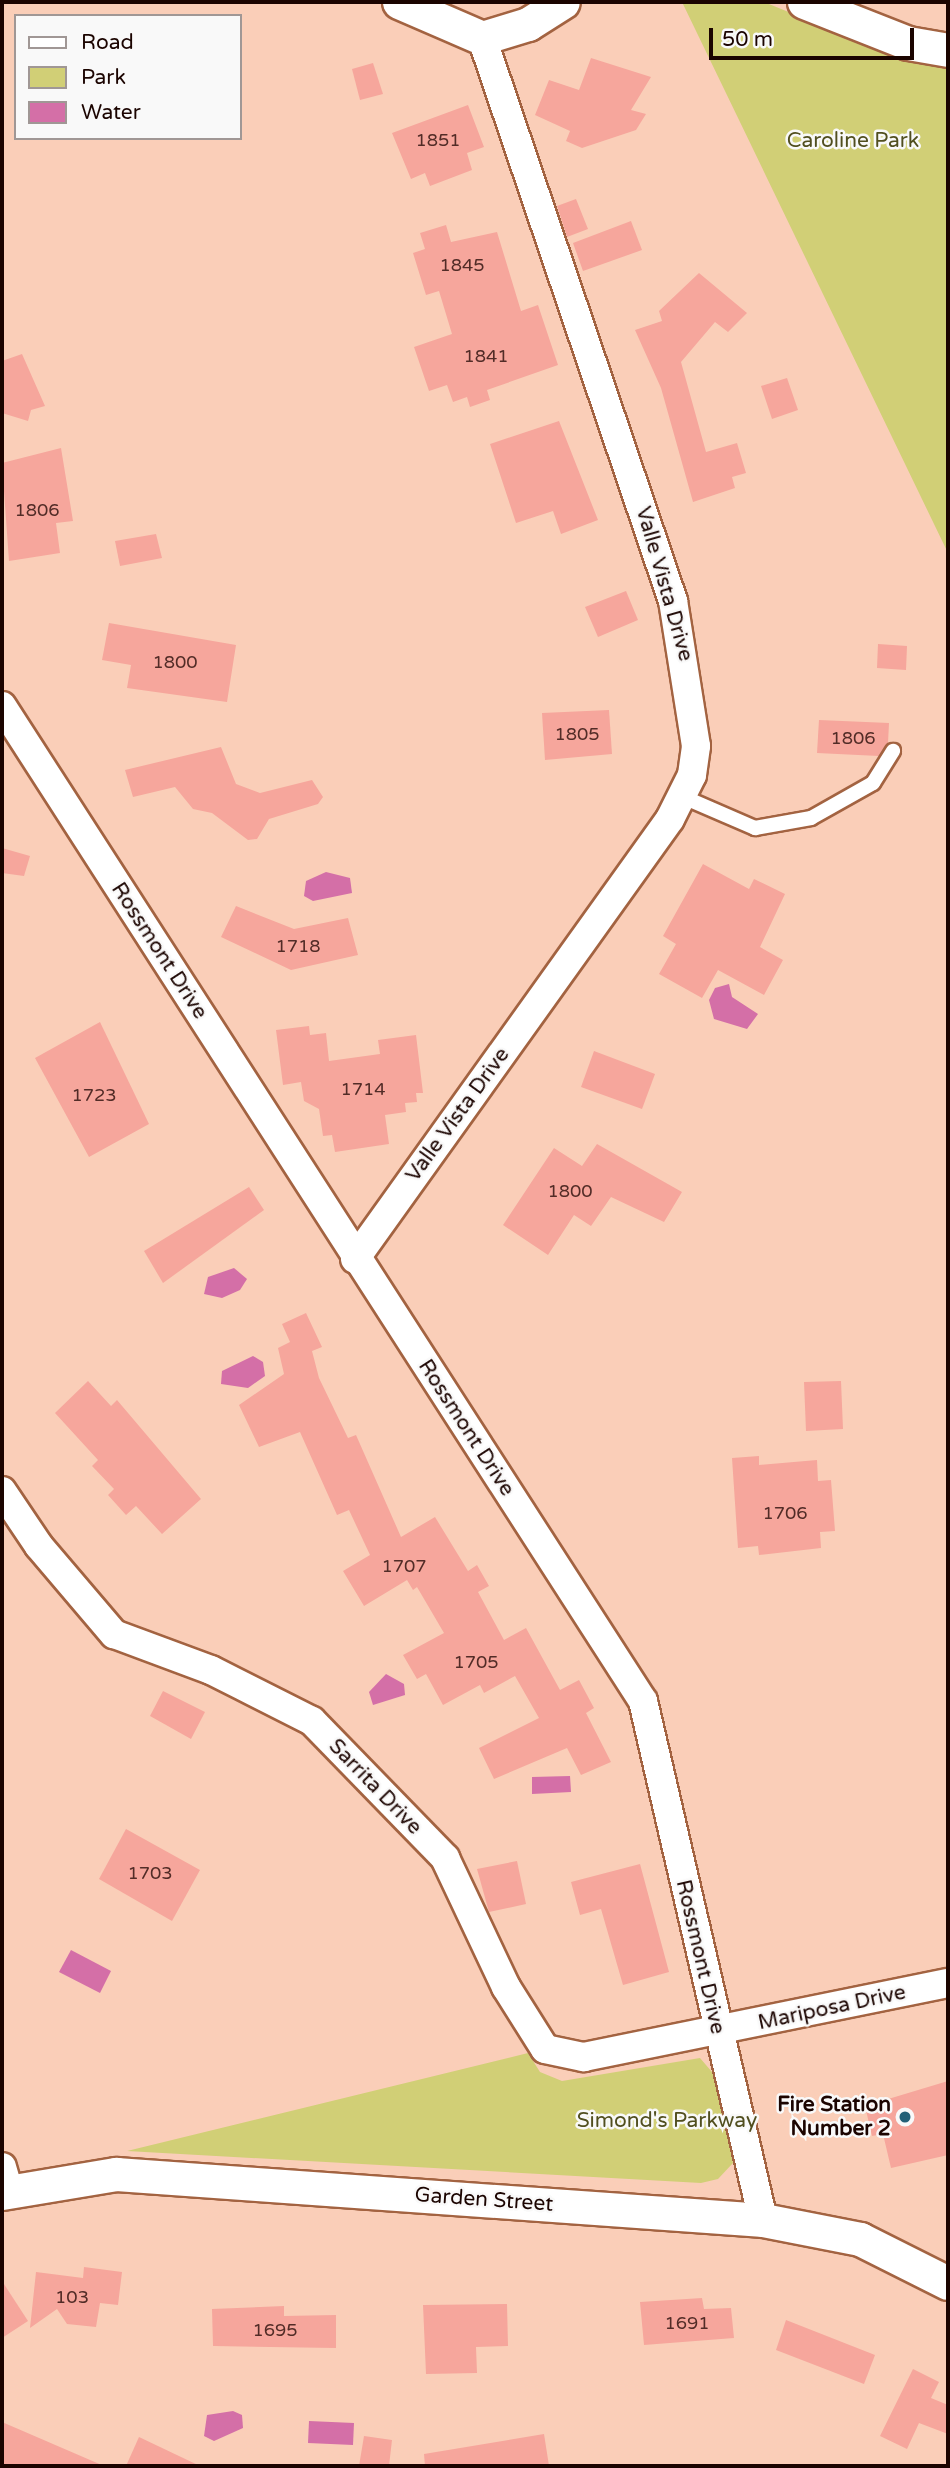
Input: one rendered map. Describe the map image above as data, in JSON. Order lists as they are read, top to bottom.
{
  "streets": {
    "street": [
      "Valle Vista Drive",
      "Rossmont Drive",
      "Sarrita Drive",
      "Mariposa Drive",
      "Garden Street"
    ]
  },
  "crossings": [
    ["Valle Vista Drive", "Rossmont Drive"],
    ["Rossmont Drive", "Sarrita Drive"],
    ["Rossmont Drive", "Mariposa Drive"],
    ["Rossmont Drive", "Garden Street"],
    ["Sarrita Drive", "Mariposa Drive"]
  ],
  "parks": ["Caroline Park", "Simond's Parkway"],
  "places": ["Fire Station Number 2"],
  "house_numbers": [
    "1851",
    "1845",
    "1841",
    "1806",
    "1800",
    "1805",
    "1806",
    "1718",
    "1714",
    "1723",
    "1800",
    "1706",
    "1707",
    "1705",
    "1703",
    "103",
    "1691",
    "1695"
  ],
  "legend": ["Road", "Park", "Water"],
  "scale_bar": "50 m"
}
